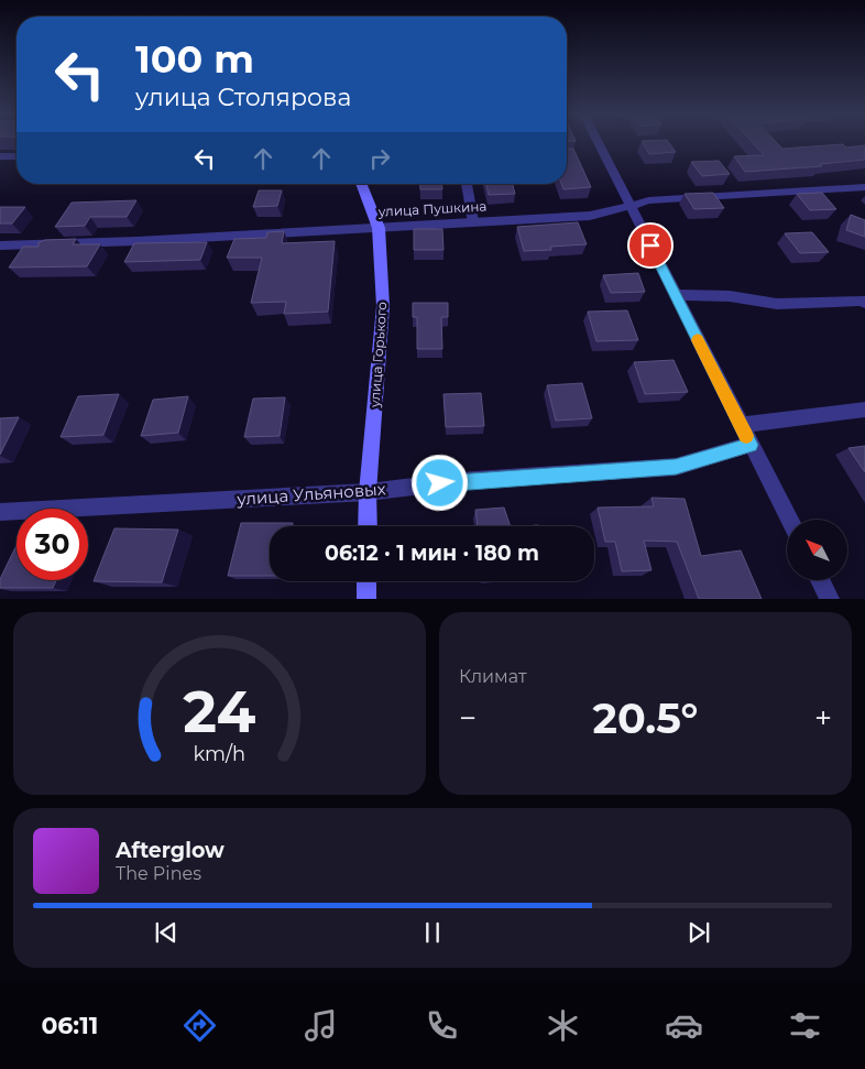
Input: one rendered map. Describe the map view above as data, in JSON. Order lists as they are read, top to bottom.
{
  "streets": {
    "main road": ["улица Горького"],
    "street": ["улица Пушкина", "улица Ульяновых"]
  },
  "crossings": [
    ["улица Пушкина", "улица Горького"],
    ["улица Горького", "улица Ульяновых"]
  ],
  "north": "top left",
  "page": {
    "turn": ["100 m", "улица Столярова"],
    "limit": "30",
    "trip": "06:12 · 1 мин · 180 m",
    "tile": "Климат",
    "heat": ["−", "20.5°", "+"],
    "song": ["Afterglow", "The Pines"],
    "tabs": "06:11",
    "gauge": ["24", "km/h"]
  }
}
